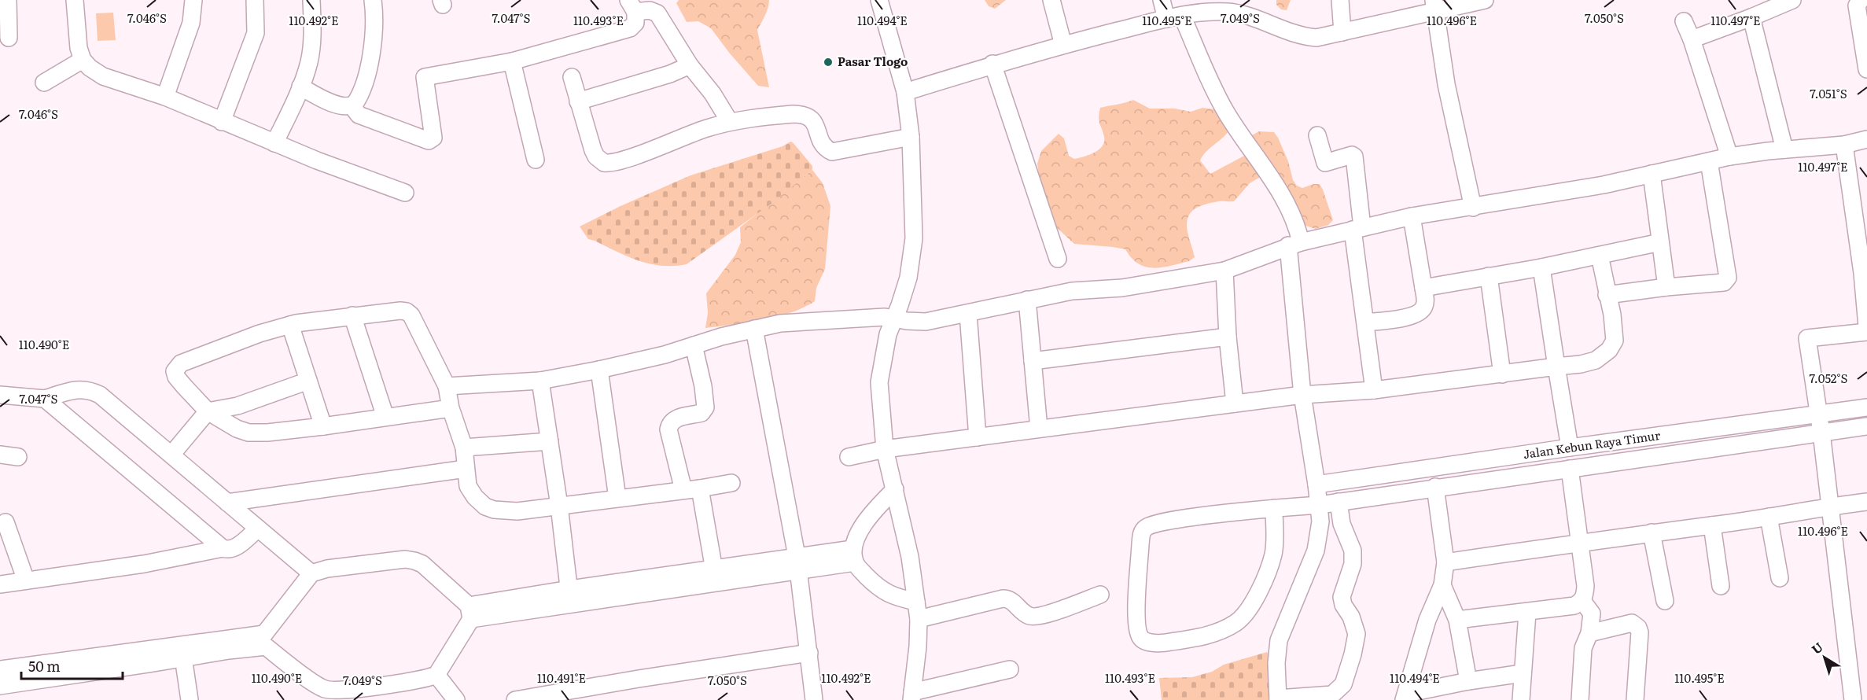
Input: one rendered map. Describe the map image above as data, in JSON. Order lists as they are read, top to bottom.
{
  "streets": {
    "street": ["Jalan Kebun Raya Timur"]
  },
  "places": ["Pasar Tlogo"],
  "scale_bar": "50 m",
  "north": "top left",
  "coordinates": [
    "7.046°S",
    "7.047°S",
    "7.049°S",
    "7.050°S",
    "110.492°E",
    "110.493°E",
    "110.494°E",
    "110.495°E",
    "110.496°E",
    "110.497°E",
    "7.051°S",
    "110.490°E",
    "7.052°S",
    "110.491°E"
  ]
}
